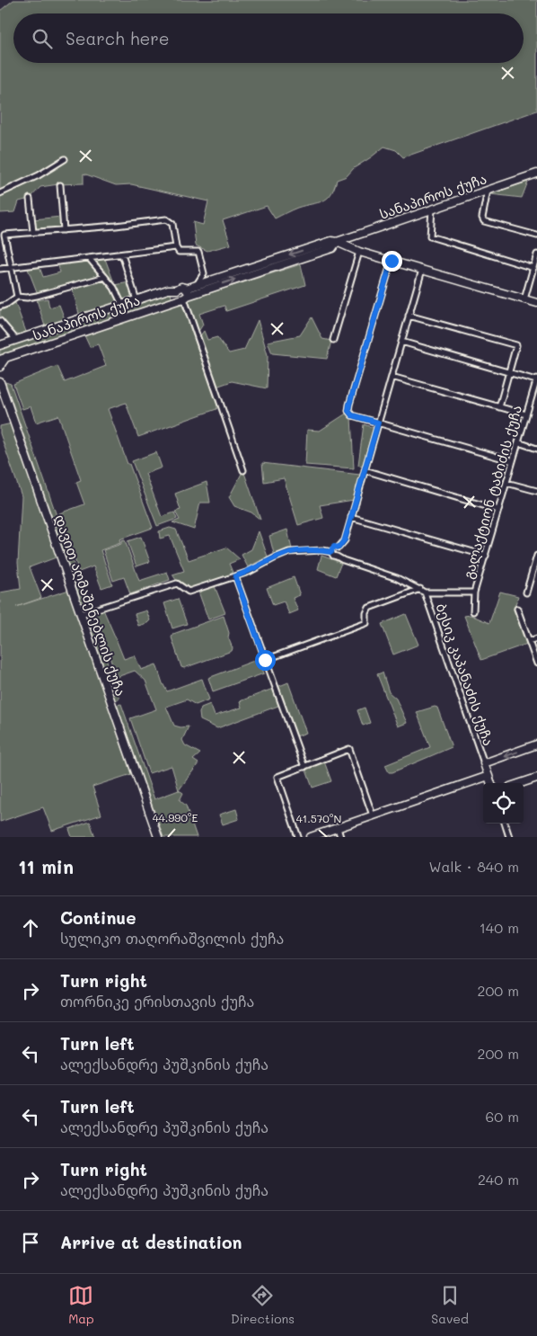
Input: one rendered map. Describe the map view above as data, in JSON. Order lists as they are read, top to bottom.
{
  "streets": {
    "main road": ["სანაპიროს ქუჩა", "დავით აღმაშენებლის ქუჩა"],
    "street": ["გალაქტიონ ტაბიძის ქუჩა", "ბესიკ კაპანაძის ქუჩა"]
  },
  "page": {
    "search": "Search here",
    "heading": ["11 min", "Walk · 840 m"],
    "list": [
      ["Continue", "სულიკო თაღორაშვილის ქუჩა", "140 m"],
      ["Turn right", "თორნიკე ერისთავის ქუჩა", "200 m"],
      ["Turn left", "ალექსანდრე პუშკინის ქუჩა", "200 m"],
      ["Turn left", "ალექსანდრე პუშკინის ქუჩა", "60 m"],
      ["Turn right", "ალექსანდრე პუშკინის ქუჩა", "240 m"],
      "Arrive at destination"
    ],
    "nav": ["Map", "Directions", "Saved"]
  },
  "coordinates": ["44.990°E", "41.570°N"]
}
